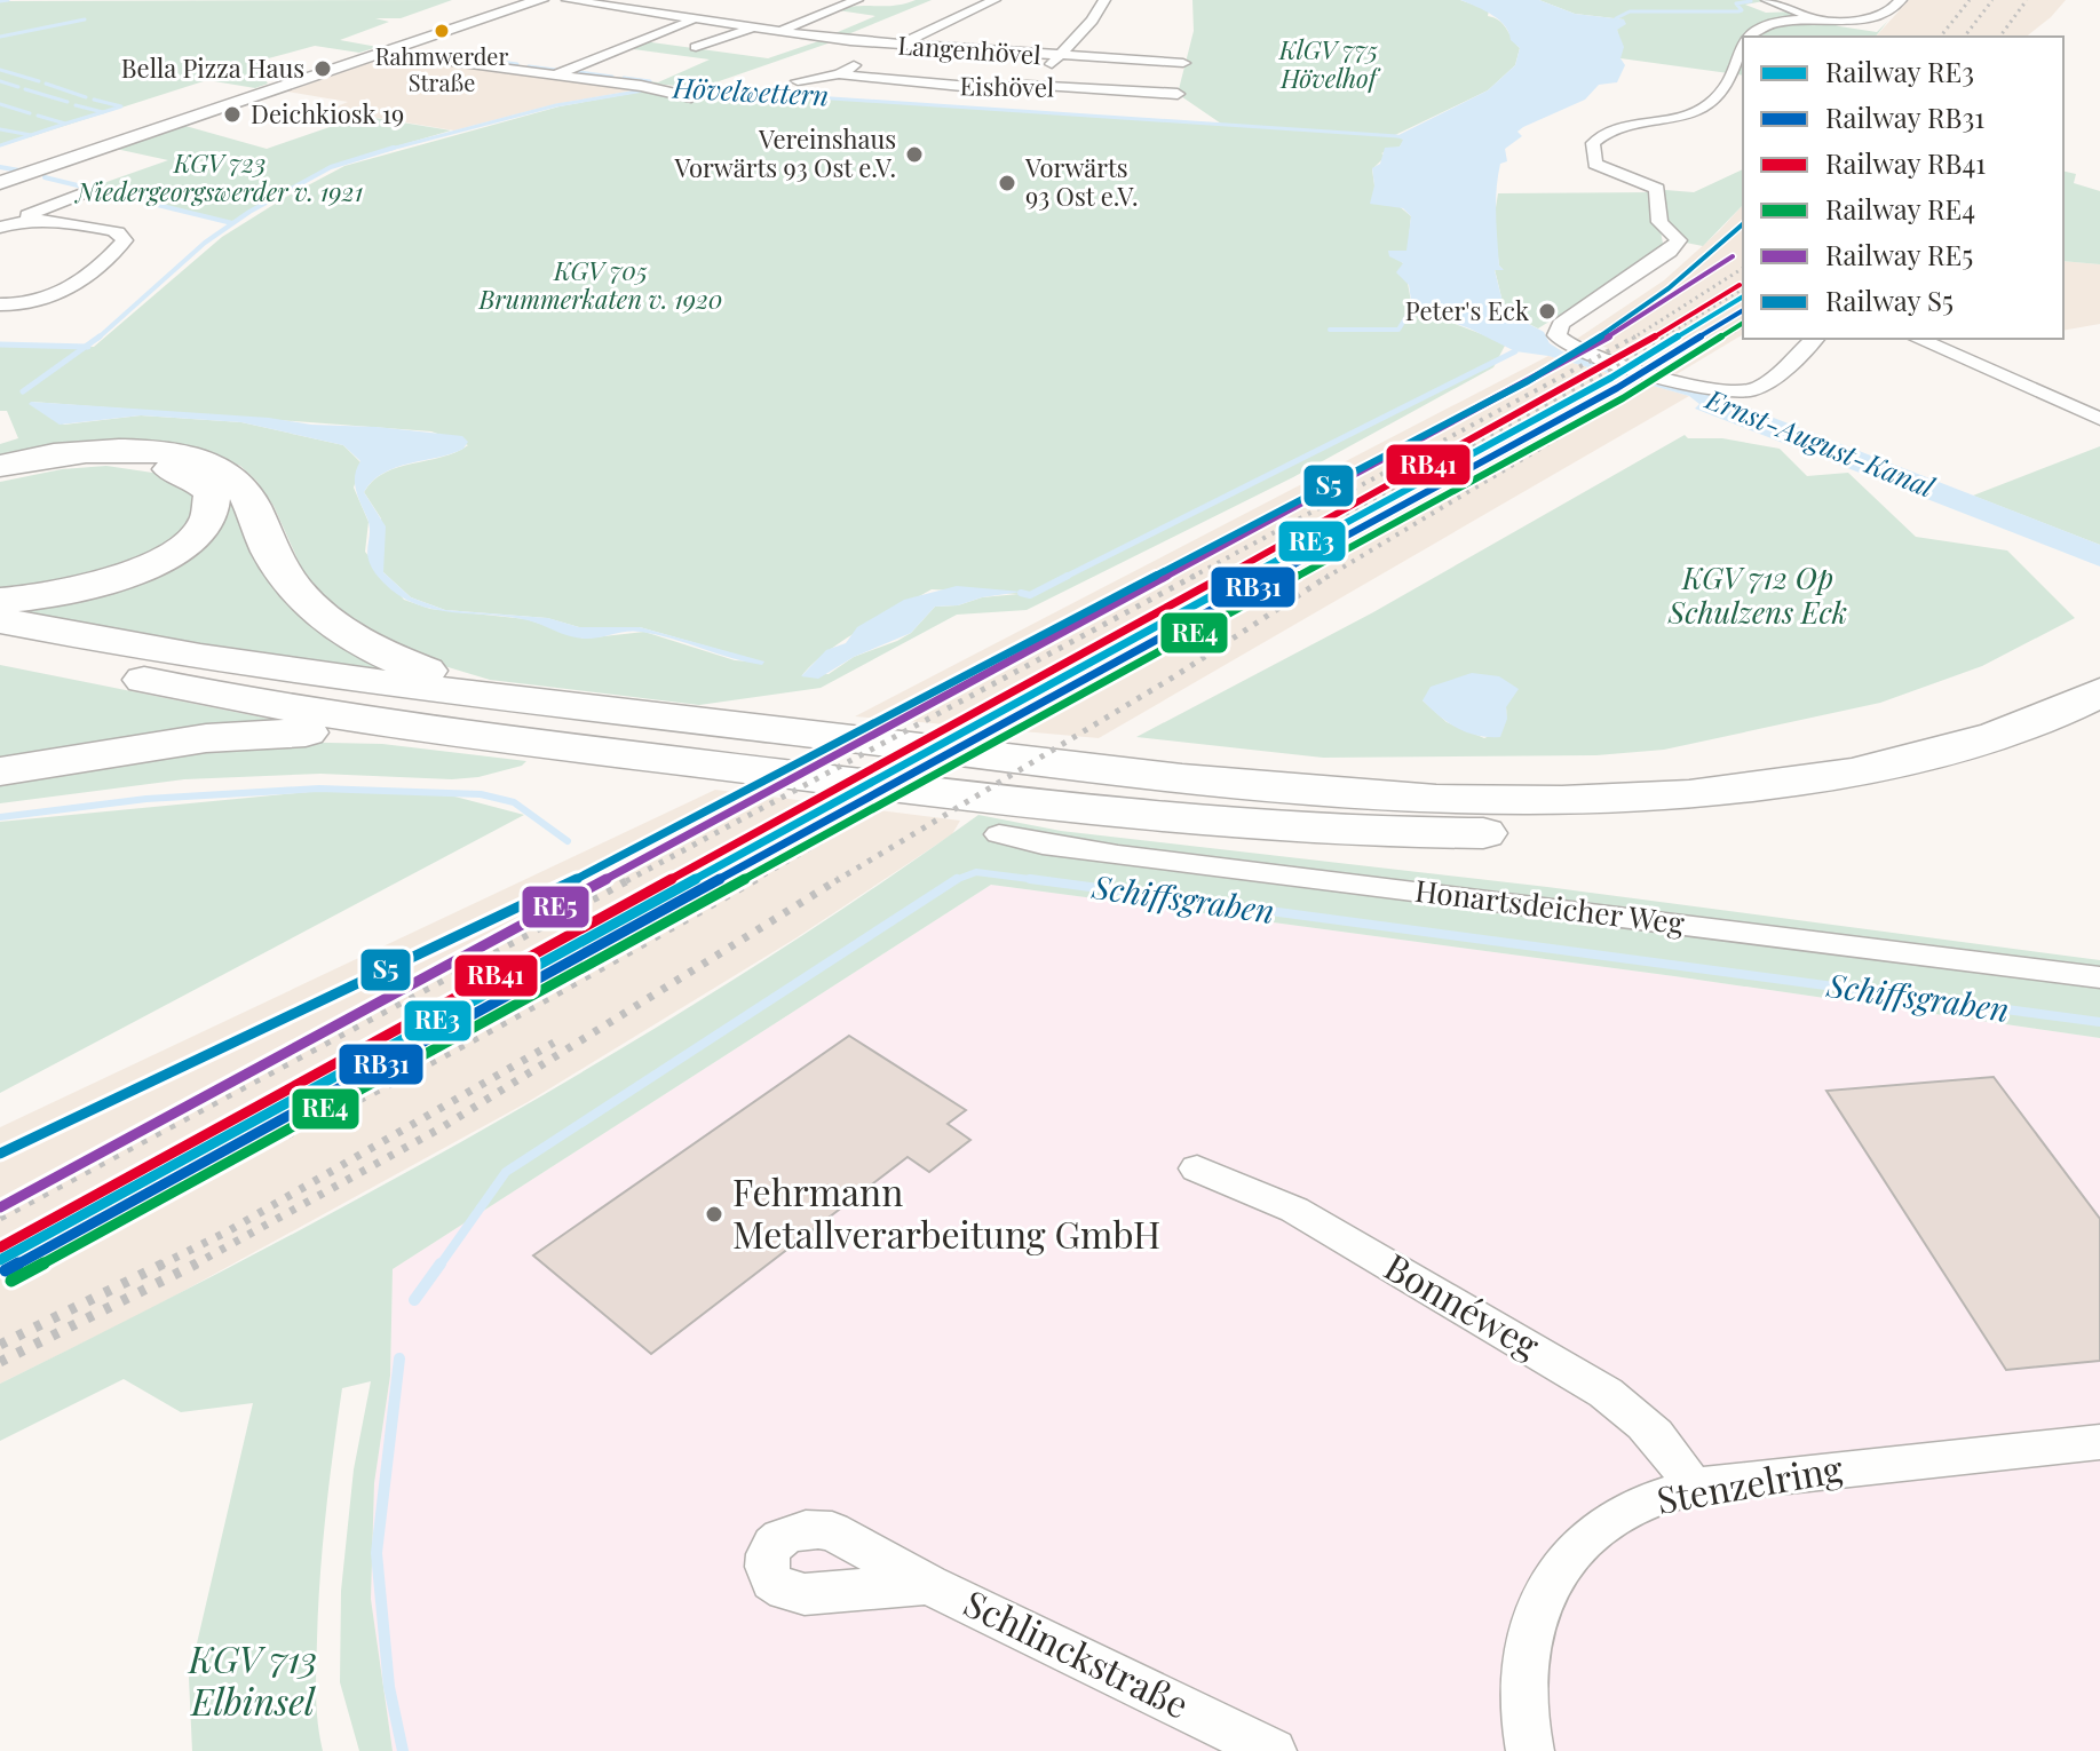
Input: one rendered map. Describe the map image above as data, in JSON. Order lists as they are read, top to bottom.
{
  "streets": {
    "street": [
      "Langenhövel",
      "Eishövel",
      "Honartsdeicher Weg",
      "Bonnéweg",
      "Stenzelring",
      "Schlinckstraße"
    ]
  },
  "crossings": [
    ["Bonnéweg", "Stenzelring"]
  ],
  "water": ["Hövelwettern", "Ernst-August-Kanal", "Schiffsgraben"],
  "parks": [
    "KlGV 775 Hövelhof",
    "KGV 723 Niedergeorgswerder v. 1921",
    "KGV 705 Brummerkaten v. 1920",
    "KGV 712 Op Schulzens Eck",
    "KGV 713 Elbinsel"
  ],
  "places": [
    "Rahmwerder Straße",
    "Bella Pizza Haus",
    "Deichkiosk 19",
    "Vereinshaus Vorwärts 93 Ost e.V.",
    "Vorwärts 93 Ost e.V.",
    "Peter's Eck",
    "Fehrmann Metallverarbeitung GmbH"
  ],
  "lines": [
    "rail line S5",
    "rail line RE5",
    "rail line RB41",
    "rail line RE3",
    "rail line RB31",
    "rail line RE4"
  ],
  "legend": [
    "Railway RE3",
    "Railway RB31",
    "Railway RB41",
    "Railway RE4",
    "Railway RE5",
    "Railway S5"
  ]
}
